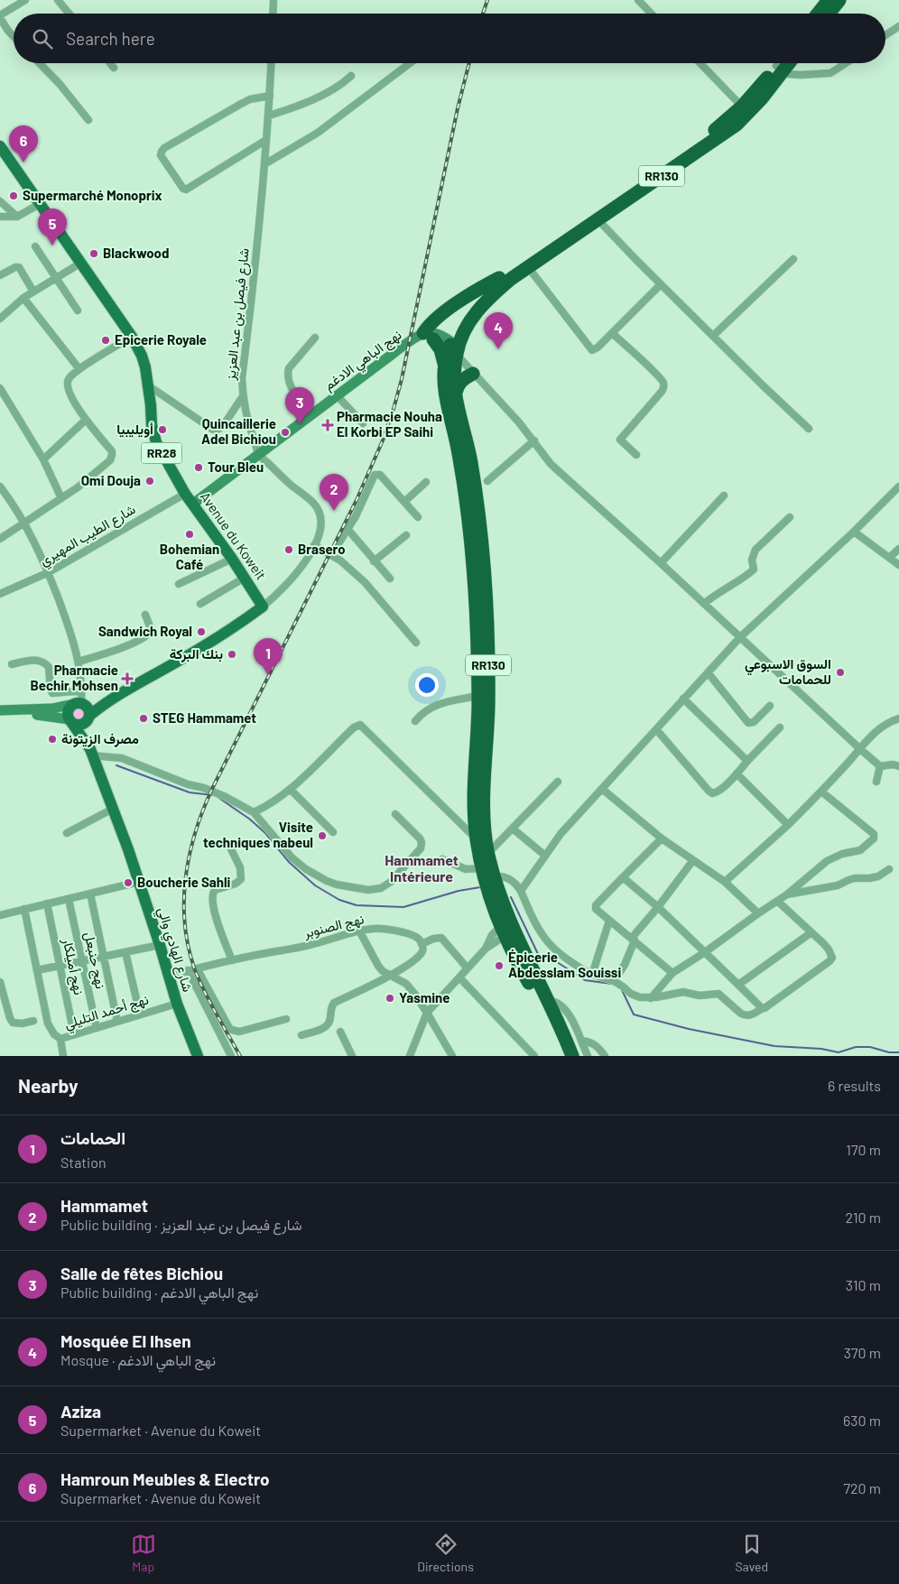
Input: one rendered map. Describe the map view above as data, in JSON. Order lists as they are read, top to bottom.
{
  "streets": {
    "highway": ["RR130"],
    "main road": [
      "نهج الباهي الادغم",
      "RR28",
      "Avenue du Koweit",
      "شارع الهادي والي"
    ],
    "street": [
      "شارع فيصل بن عبد العزيز",
      "شارع الطيب المهيري",
      "نهج الصنوبر",
      "نهج حنبعل",
      "نهج أميلكار",
      "نهج أحمد التليلي"
    ]
  },
  "crossings": [
    ["شارع فيصل بن عبد العزيز", "نهج الباهي الادغم"],
    ["شارع فيصل بن عبد العزيز", "Avenue du Koweit"],
    ["نهج الباهي الادغم", "Avenue du Koweit"],
    ["شارع الطيب المهيري", "Avenue du Koweit"],
    ["نهج الصنوبر", "شارع الهادي والي"],
    ["شارع الهادي والي", "نهج أحمد التليلي"],
    ["نهج حنبعل", "نهج أحمد التليلي"],
    ["نهج أميلكار", "نهج أحمد التليلي"]
  ],
  "districts": ["Hammamet Intérieure"],
  "places": {
    "other": [
      "Supermarché Monoprix",
      "Blackwood",
      "Epicerie Royale",
      "أويليبيا",
      "Quincaillerie Adel Bichiou",
      "Tour Bleu",
      "Omi Douja",
      "Bohemian Café",
      "Brasero",
      "Sandwich Royal",
      "بنك البركة",
      "السوق الاسبوعي للحمامات",
      "STEG Hammamet",
      "مصرف الزيتونة",
      "Visite techniques nabeul",
      "Boucherie Sahli",
      "Épicerie Abdesslam Souissi",
      "Yasmine"
    ],
    "health": ["Pharmacie Nouha El Korbi EP Saihi", "Pharmacie Bechir Mohsen"]
  },
  "page": {
    "search": "Search here",
    "pins": [
      "6",
      "5",
      "4",
      "3",
      "2",
      "1"
    ],
    "heading": ["Nearby", "6 results"],
    "list": [
      {
        "mark": "1",
        "name": "الحمامات",
        "note": "Station",
        "value": "170 m"
      },
      {
        "mark": "2",
        "name": "Hammamet",
        "note": "Public building · شارع فيصل بن عبد العزيز",
        "value": "210 m"
      },
      {
        "mark": "3",
        "name": "Salle de fêtes Bichiou",
        "note": "Public building · نهج الباهي الادغم",
        "value": "310 m"
      },
      {
        "mark": "4",
        "name": "Mosquée El Ihsen",
        "note": "Mosque · نهج الباهي الادغم",
        "value": "370 m"
      },
      {
        "mark": "5",
        "name": "Aziza",
        "note": "Supermarket · Avenue du Koweit",
        "value": "630 m"
      },
      {
        "mark": "6",
        "name": "Hamroun Meubles & Electro",
        "note": "Supermarket · Avenue du Koweit",
        "value": "720 m"
      }
    ],
    "nav": ["Map", "Directions", "Saved"]
  }
}
